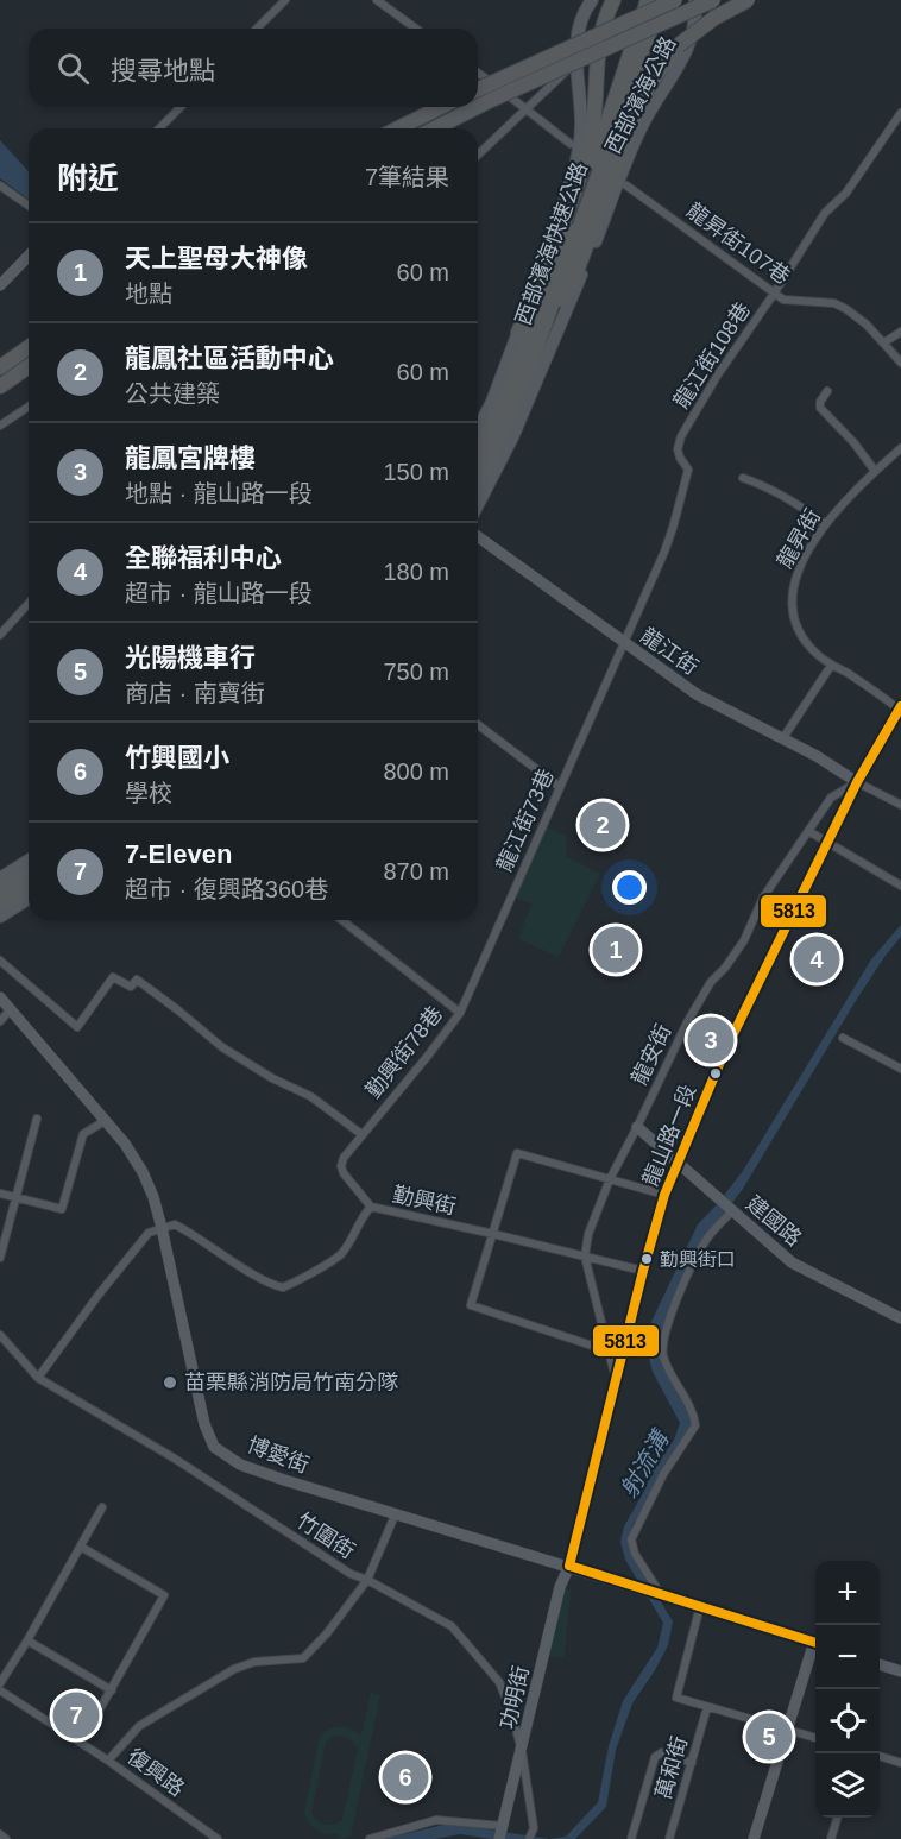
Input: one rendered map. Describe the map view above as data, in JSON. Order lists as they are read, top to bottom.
{
  "streets": {
    "highway": ["西部濱海快速公路"],
    "main road": ["西部濱海公路"],
    "street": [
      "龍昇街107巷",
      "龍江街108巷",
      "龍昇街",
      "龍江街",
      "龍江街73巷",
      "勤興街78巷",
      "龍安街",
      "龍山路一段",
      "勤興街",
      "建國路",
      "博愛街",
      "竹圍街",
      "功明街",
      "萬和街",
      "復興路"
    ]
  },
  "crossings": [
    ["西部濱海公路", "西部濱海快速公路"],
    ["龍昇街107巷", "龍江街108巷"],
    ["龍江街108巷", "龍江街"],
    ["龍江街108巷", "龍江街73巷"],
    ["龍昇街", "龍山路一段"],
    ["龍江街", "龍江街73巷"],
    ["龍江街", "龍安街"],
    ["龍江街", "龍山路一段"],
    ["龍江街73巷", "勤興街78巷"],
    ["勤興街78巷", "勤興街"],
    ["龍安街", "龍山路一段"],
    ["龍安街", "勤興街"],
    ["龍安街", "建國路"],
    ["龍山路一段", "勤興街"],
    ["龍山路一段", "建國路"],
    ["龍山路一段", "博愛街"],
    ["龍山路一段", "功明街"],
    ["勤興街", "博愛街"],
    ["博愛街", "功明街"],
    ["竹圍街", "功明街"]
  ],
  "water": ["射流溝"],
  "places": ["勤興街口", "苗栗縣消防局竹南分隊"],
  "lines": ["transit line 5813"],
  "page": {
    "search": "搜尋地點",
    "heading": ["附近", "7筆結果"],
    "list": [
      {
        "mark": "1",
        "name": "天上聖母大神像",
        "note": "地點",
        "value": "60 m"
      },
      {
        "mark": "2",
        "name": "龍鳳社區活動中心",
        "note": "公共建築",
        "value": "60 m"
      },
      {
        "mark": "3",
        "name": "龍鳳宮牌樓",
        "note": "地點 · 龍山路一段",
        "value": "150 m"
      },
      {
        "mark": "4",
        "name": "全聯福利中心",
        "note": "超市 · 龍山路一段",
        "value": "180 m"
      },
      {
        "mark": "5",
        "name": "光陽機車行",
        "note": "商店 · 南寶街",
        "value": "750 m"
      },
      {
        "mark": "6",
        "name": "竹興國小",
        "note": "學校",
        "value": "800 m"
      },
      {
        "mark": "7",
        "name": "7-Eleven",
        "note": "超市 · 復興路360巷",
        "value": "870 m"
      }
    ],
    "pins": [
      "2",
      "1",
      "4",
      "3",
      "7",
      "5",
      "6"
    ],
    "map_buttons": ["+", "−"]
  }
}
